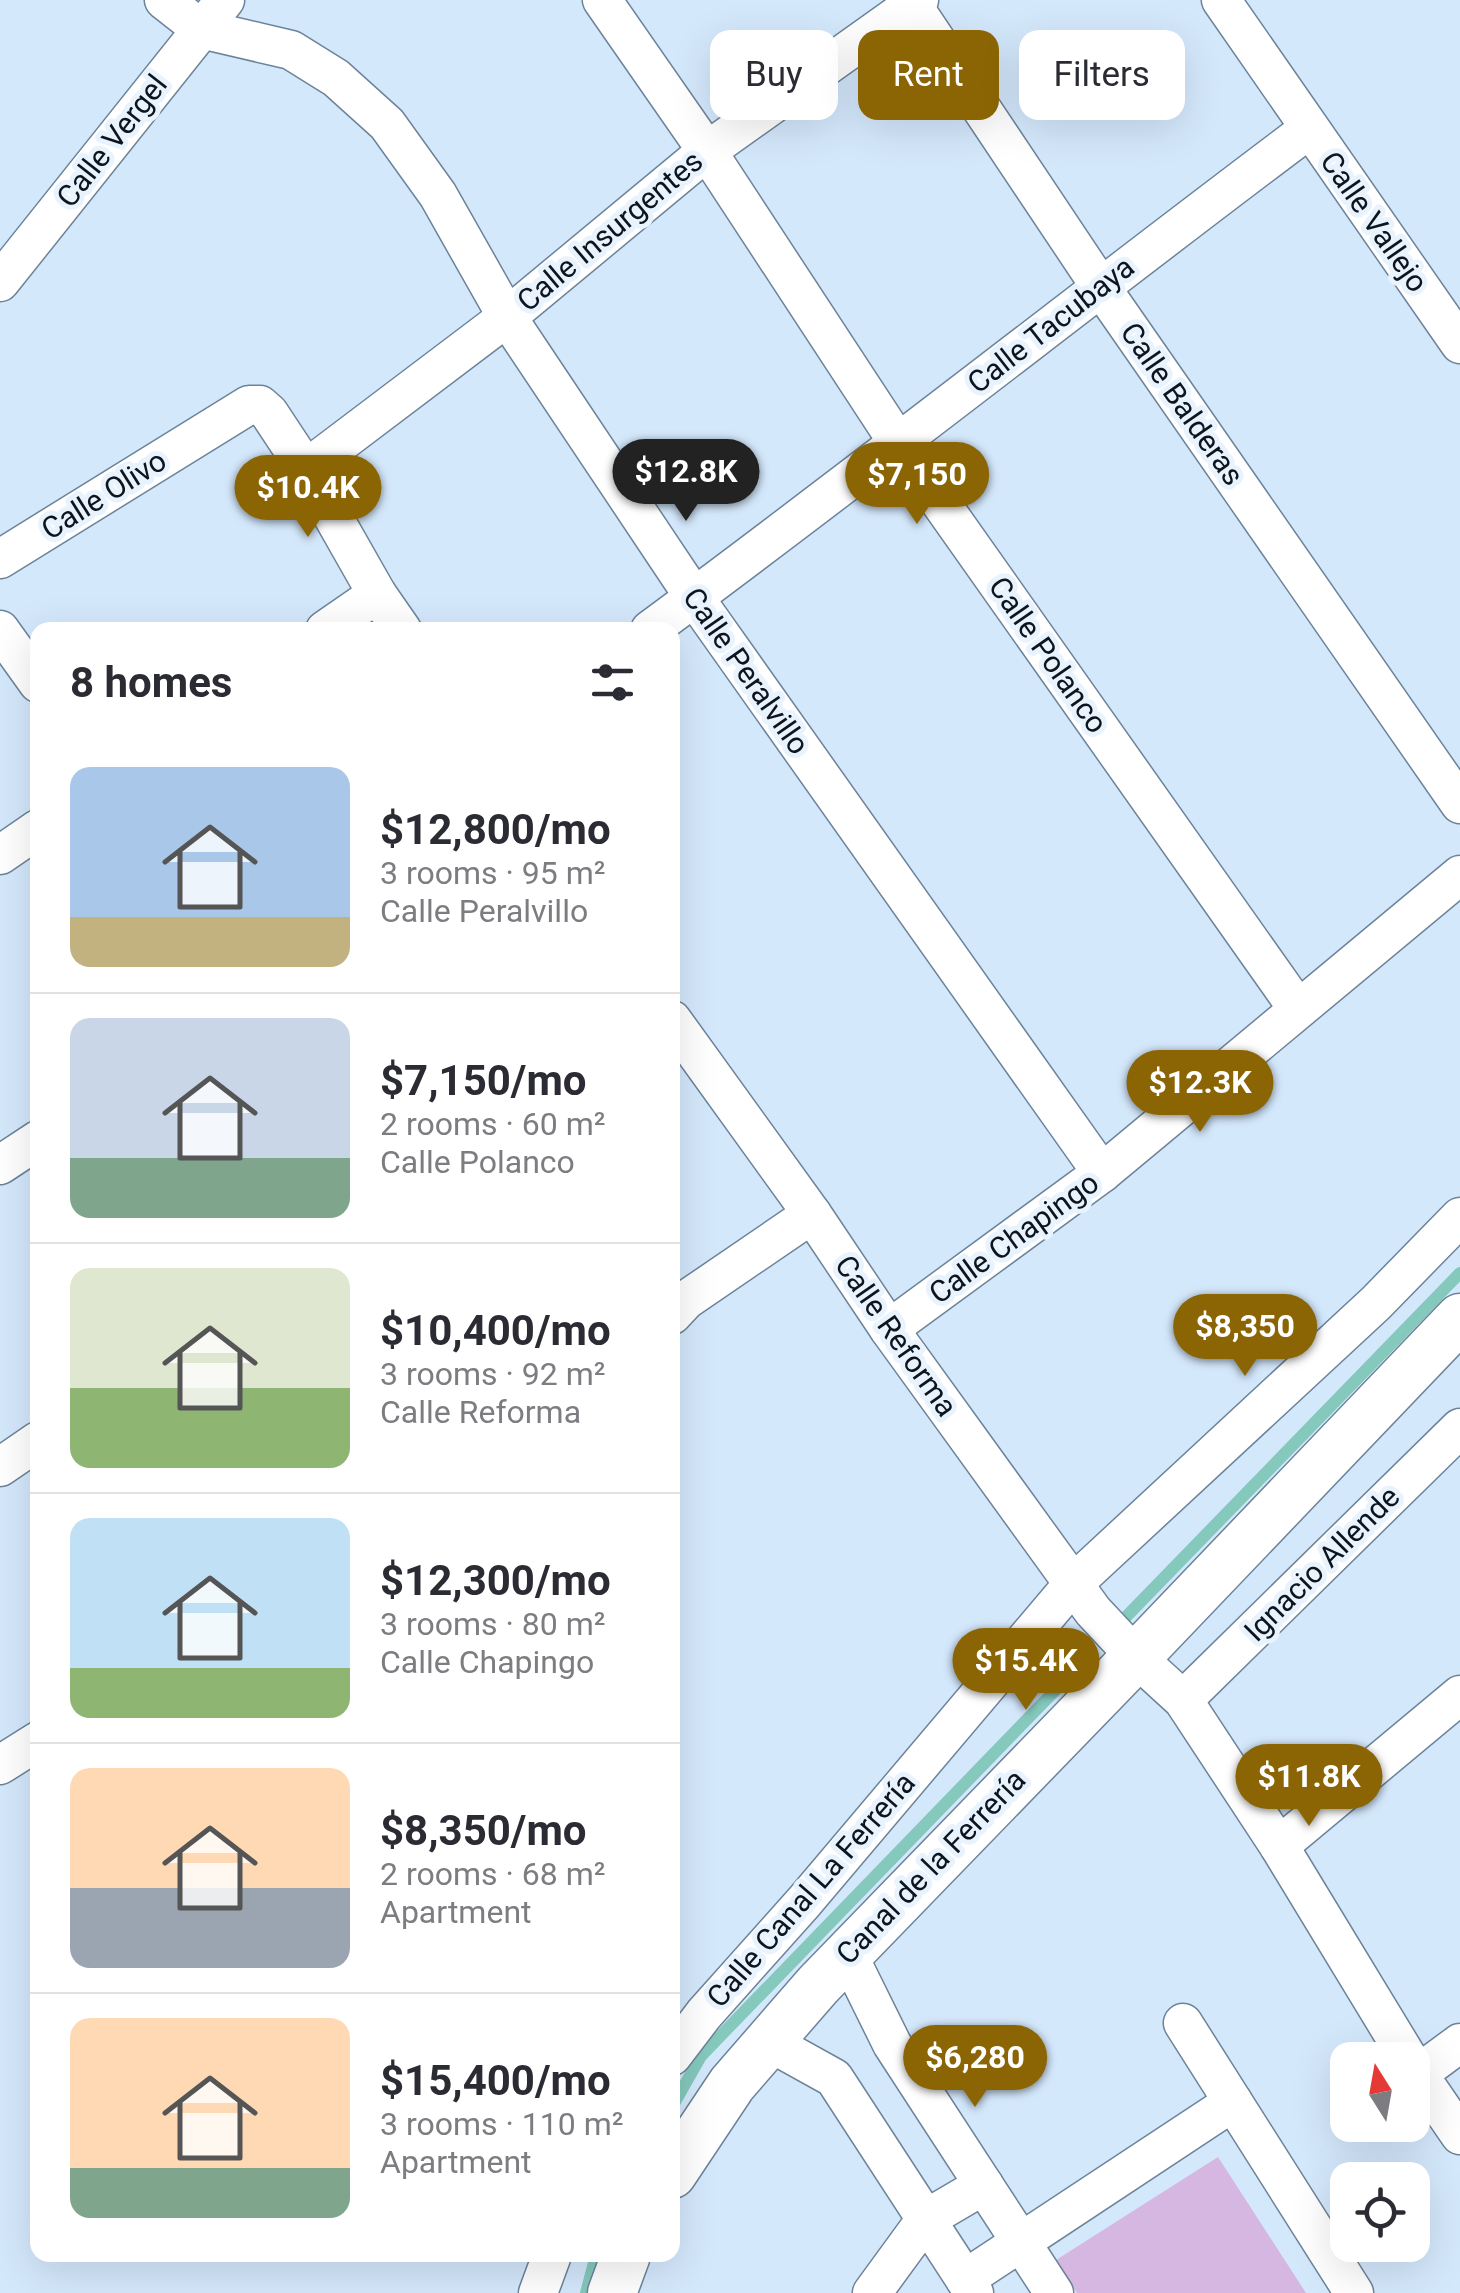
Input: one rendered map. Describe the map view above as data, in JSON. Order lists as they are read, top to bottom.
{
  "streets": {
    "street": [
      "Calle Vergel",
      "Calle Vallejo",
      "Calle Insurgentes",
      "Calle Tacubaya",
      "Calle Balderas",
      "Calle Olivo",
      "Calle Polanco",
      "Calle Peralvillo",
      "Calle Chapingo",
      "Calle Reforma",
      "Ignacio Allende",
      "Canal de la Ferrería",
      "Calle Canal La Ferrería"
    ]
  },
  "crossings": [
    ["Calle Vergel", "Calle Peralvillo"],
    ["Calle Vallejo", "Calle Tacubaya"],
    ["Calle Insurgentes", "Calle Balderas"],
    ["Calle Insurgentes", "Calle Olivo"],
    ["Calle Insurgentes", "Calle Polanco"],
    ["Calle Insurgentes", "Calle Peralvillo"],
    ["Calle Tacubaya", "Calle Balderas"],
    ["Calle Tacubaya", "Calle Polanco"],
    ["Calle Tacubaya", "Calle Peralvillo"],
    ["Calle Polanco", "Calle Chapingo"],
    ["Calle Peralvillo", "Calle Chapingo"],
    ["Calle Chapingo", "Calle Reforma"],
    ["Calle Reforma", "Ignacio Allende"],
    ["Calle Reforma", "Canal de la Ferrería"],
    ["Calle Reforma", "Calle Canal La Ferrería"]
  ],
  "north": "top",
  "page": {
    "chip": ["Buy", "Rent", "Filters"],
    "price": [
      "$12.8K",
      "$7,150",
      "$10.4K",
      "$12.3K",
      "$8,350",
      "$15.4K",
      "$11.8K",
      "$6,280"
    ],
    "heading": "8 homes",
    "list": [
      {
        "name": "$12,800/mo",
        "note": "3 rooms · 95 m² · Calle Peralvillo"
      },
      {
        "name": "$7,150/mo",
        "note": "2 rooms · 60 m² · Calle Polanco"
      },
      {
        "name": "$10,400/mo",
        "note": "3 rooms · 92 m² · Calle Reforma"
      },
      {
        "name": "$12,300/mo",
        "note": "3 rooms · 80 m² · Calle Chapingo"
      },
      {
        "name": "$8,350/mo",
        "note": "2 rooms · 68 m² · Apartment"
      },
      {
        "name": "$15,400/mo",
        "note": "3 rooms · 110 m² · Apartment"
      }
    ]
  }
}
